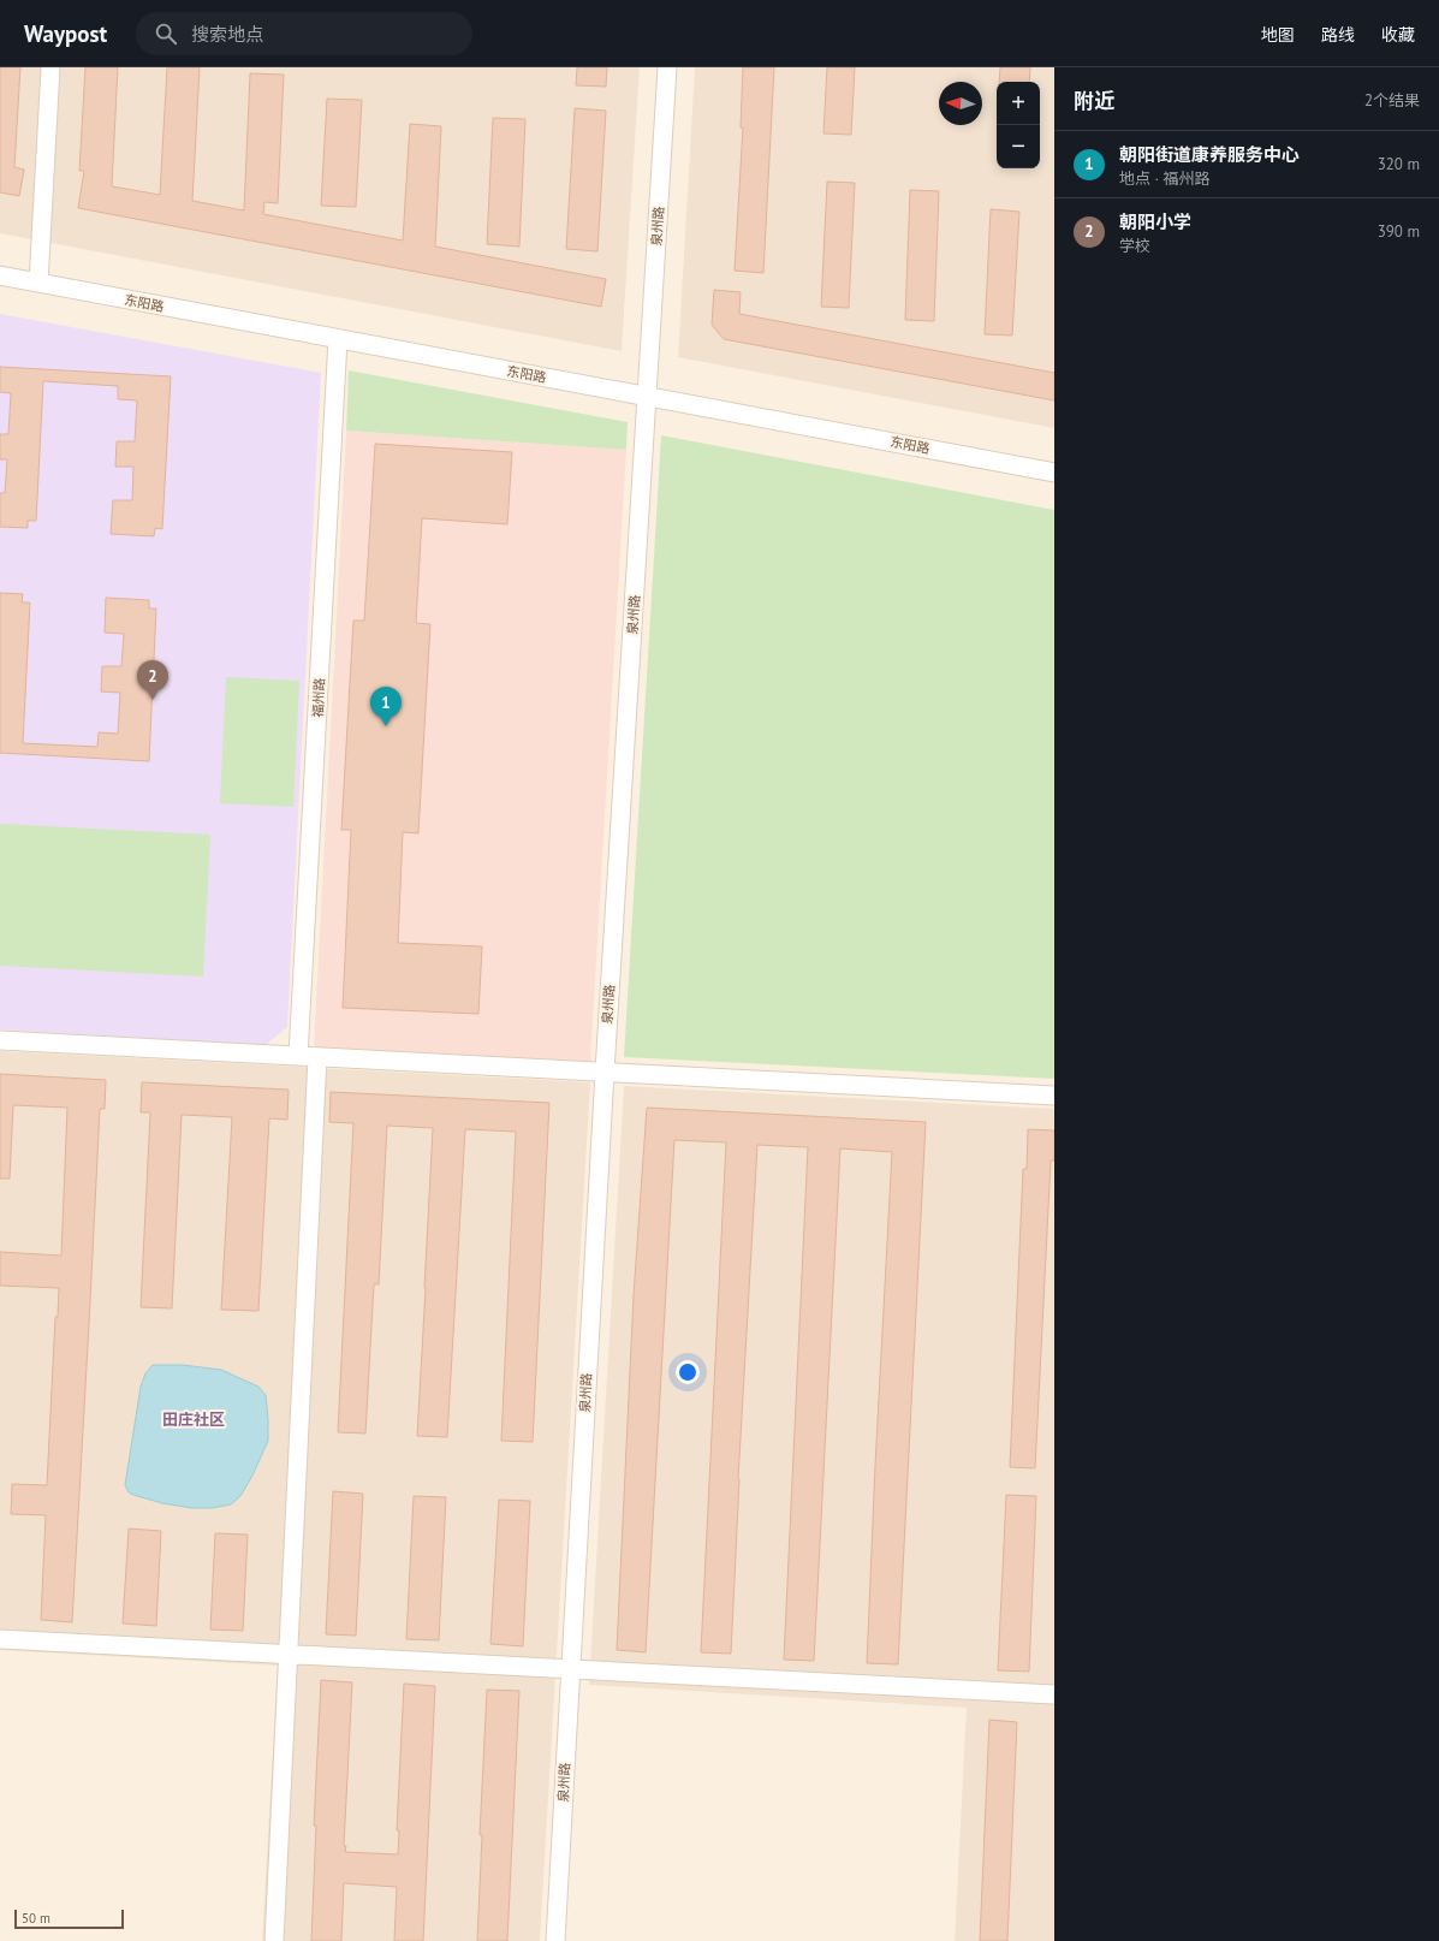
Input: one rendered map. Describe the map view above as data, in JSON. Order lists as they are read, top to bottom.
{
  "streets": {
    "street": ["泉州路", "东阳路", "福州路"]
  },
  "crossings": [
    ["泉州路", "东阳路"],
    ["东阳路", "福州路"]
  ],
  "districts": ["田庄社区"],
  "scale_bar": "50 m",
  "north": "left",
  "page": {
    "header": "Waypost",
    "search": "搜索地点",
    "nav": ["地图", "路线", "收藏"],
    "heading": ["附近", "2个结果"],
    "map_buttons": ["+", "−"],
    "list": [
      {
        "mark": "1",
        "name": "朝阳街道康养服务中心",
        "note": "地点 · 福州路",
        "value": "320 m"
      },
      {
        "mark": "2",
        "name": "朝阳小学",
        "note": "学校",
        "value": "390 m"
      }
    ],
    "pins": ["2", "1"],
    "scale": "50 m"
  }
}
